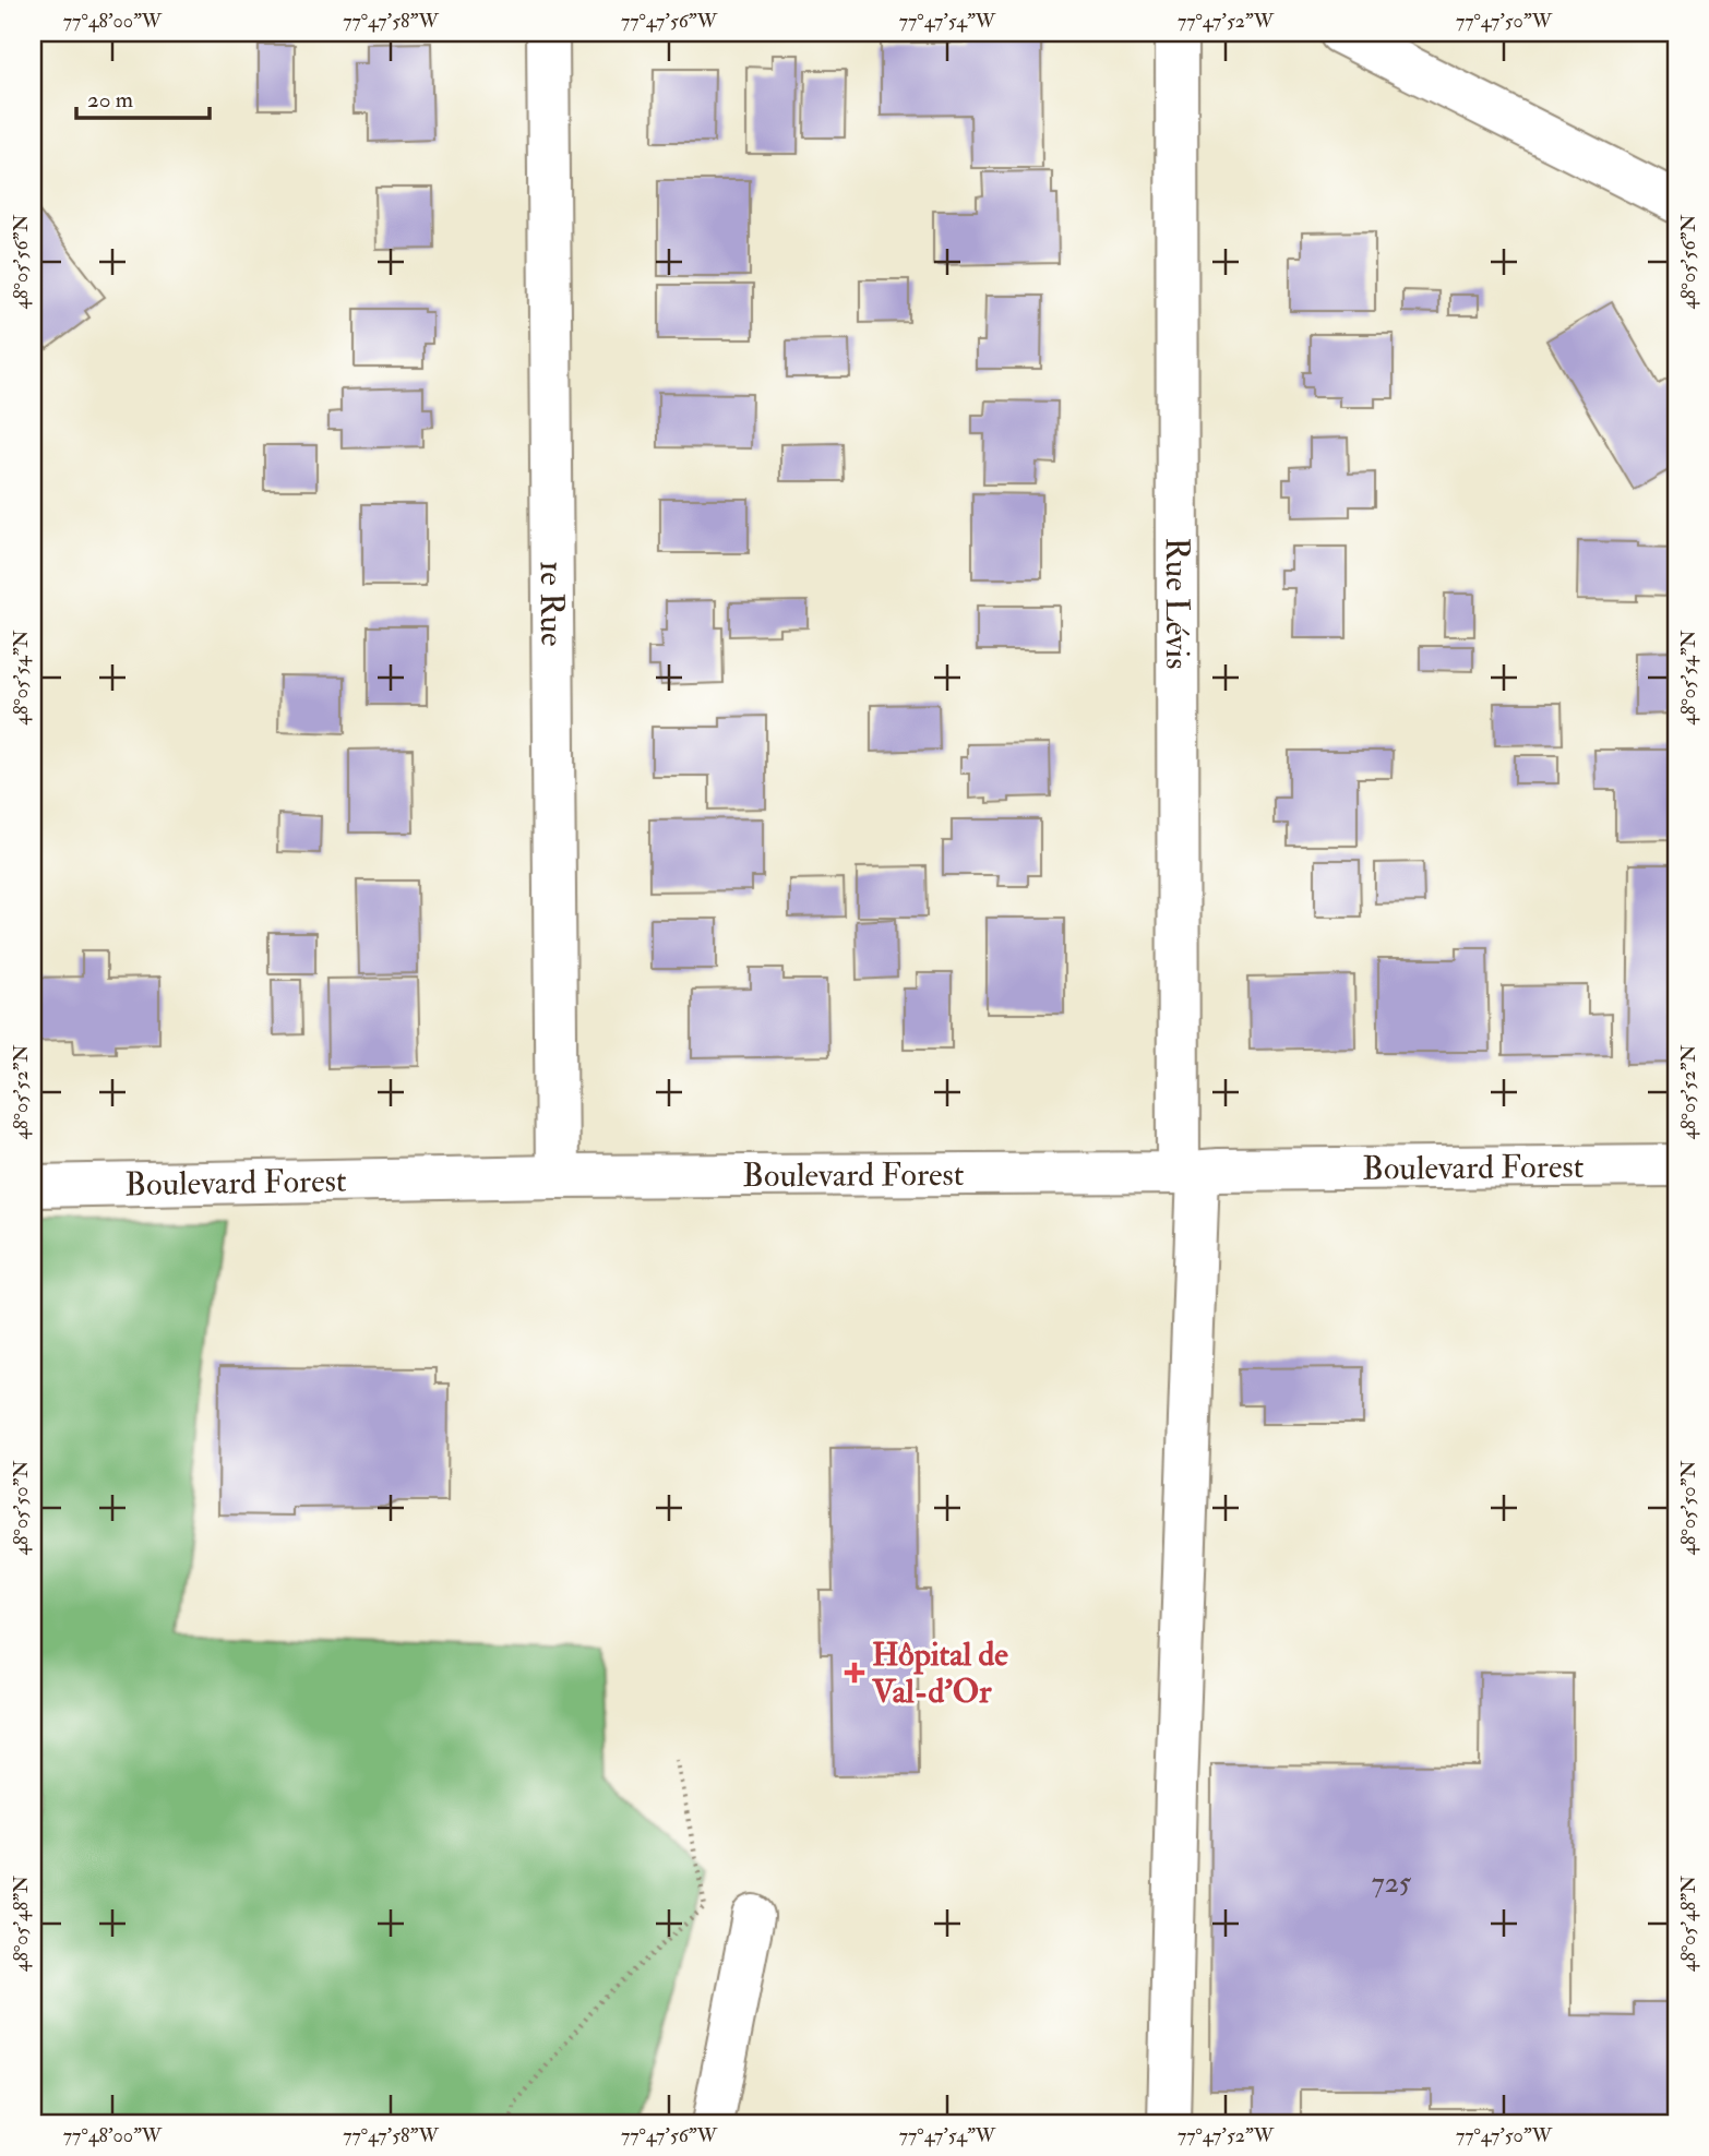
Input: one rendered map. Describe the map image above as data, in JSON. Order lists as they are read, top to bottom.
{
  "streets": {
    "street": ["Rue Lévis", "1e Rue", "Boulevard Forest"]
  },
  "crossings": [
    ["Rue Lévis", "Boulevard Forest"],
    ["1e Rue", "Boulevard Forest"]
  ],
  "places": {
    "health": ["Hôpital de Val-d’Or"]
  },
  "house_numbers": ["725"],
  "scale_bar": "20 m",
  "coordinates": [
    "77°48'00\"W",
    "77°47'58\"W",
    "77°47'56\"W",
    "77°47'54\"W",
    "77°47'52\"W",
    "77°47'50\"W",
    "48°05'56\"N",
    "48°05'54\"N",
    "48°05'52\"N",
    "48°05'50\"N",
    "48°05'48\"N"
  ]
}
